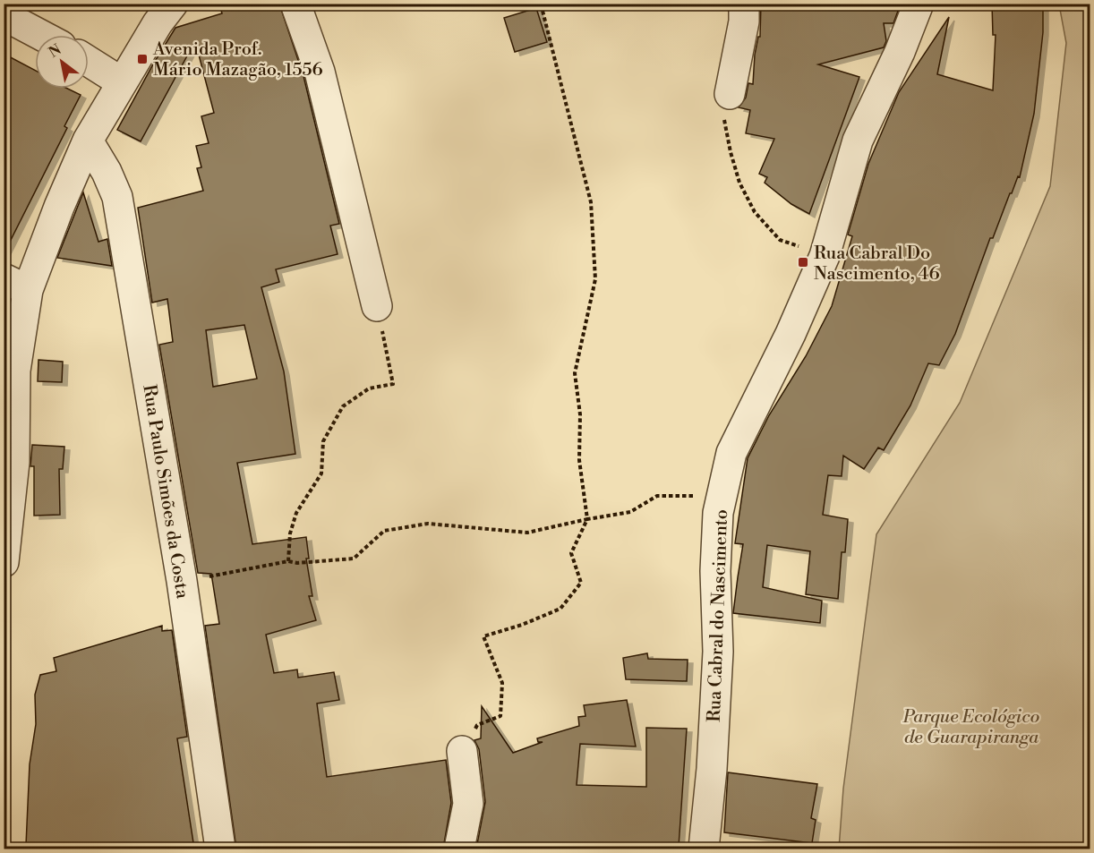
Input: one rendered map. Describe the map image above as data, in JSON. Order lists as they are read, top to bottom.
{
  "streets": {
    "street": ["Rua Paulo Simões da Costa", "Rua Cabral do Nascimento"]
  },
  "parks": ["Parque Ecológico de Guarapiranga"],
  "places": {
    "transit": ["Avenida Prof. Mário Mazagão, 1556", "Rua Cabral Do Nascimento, 46"]
  },
  "north": "top left"
}
